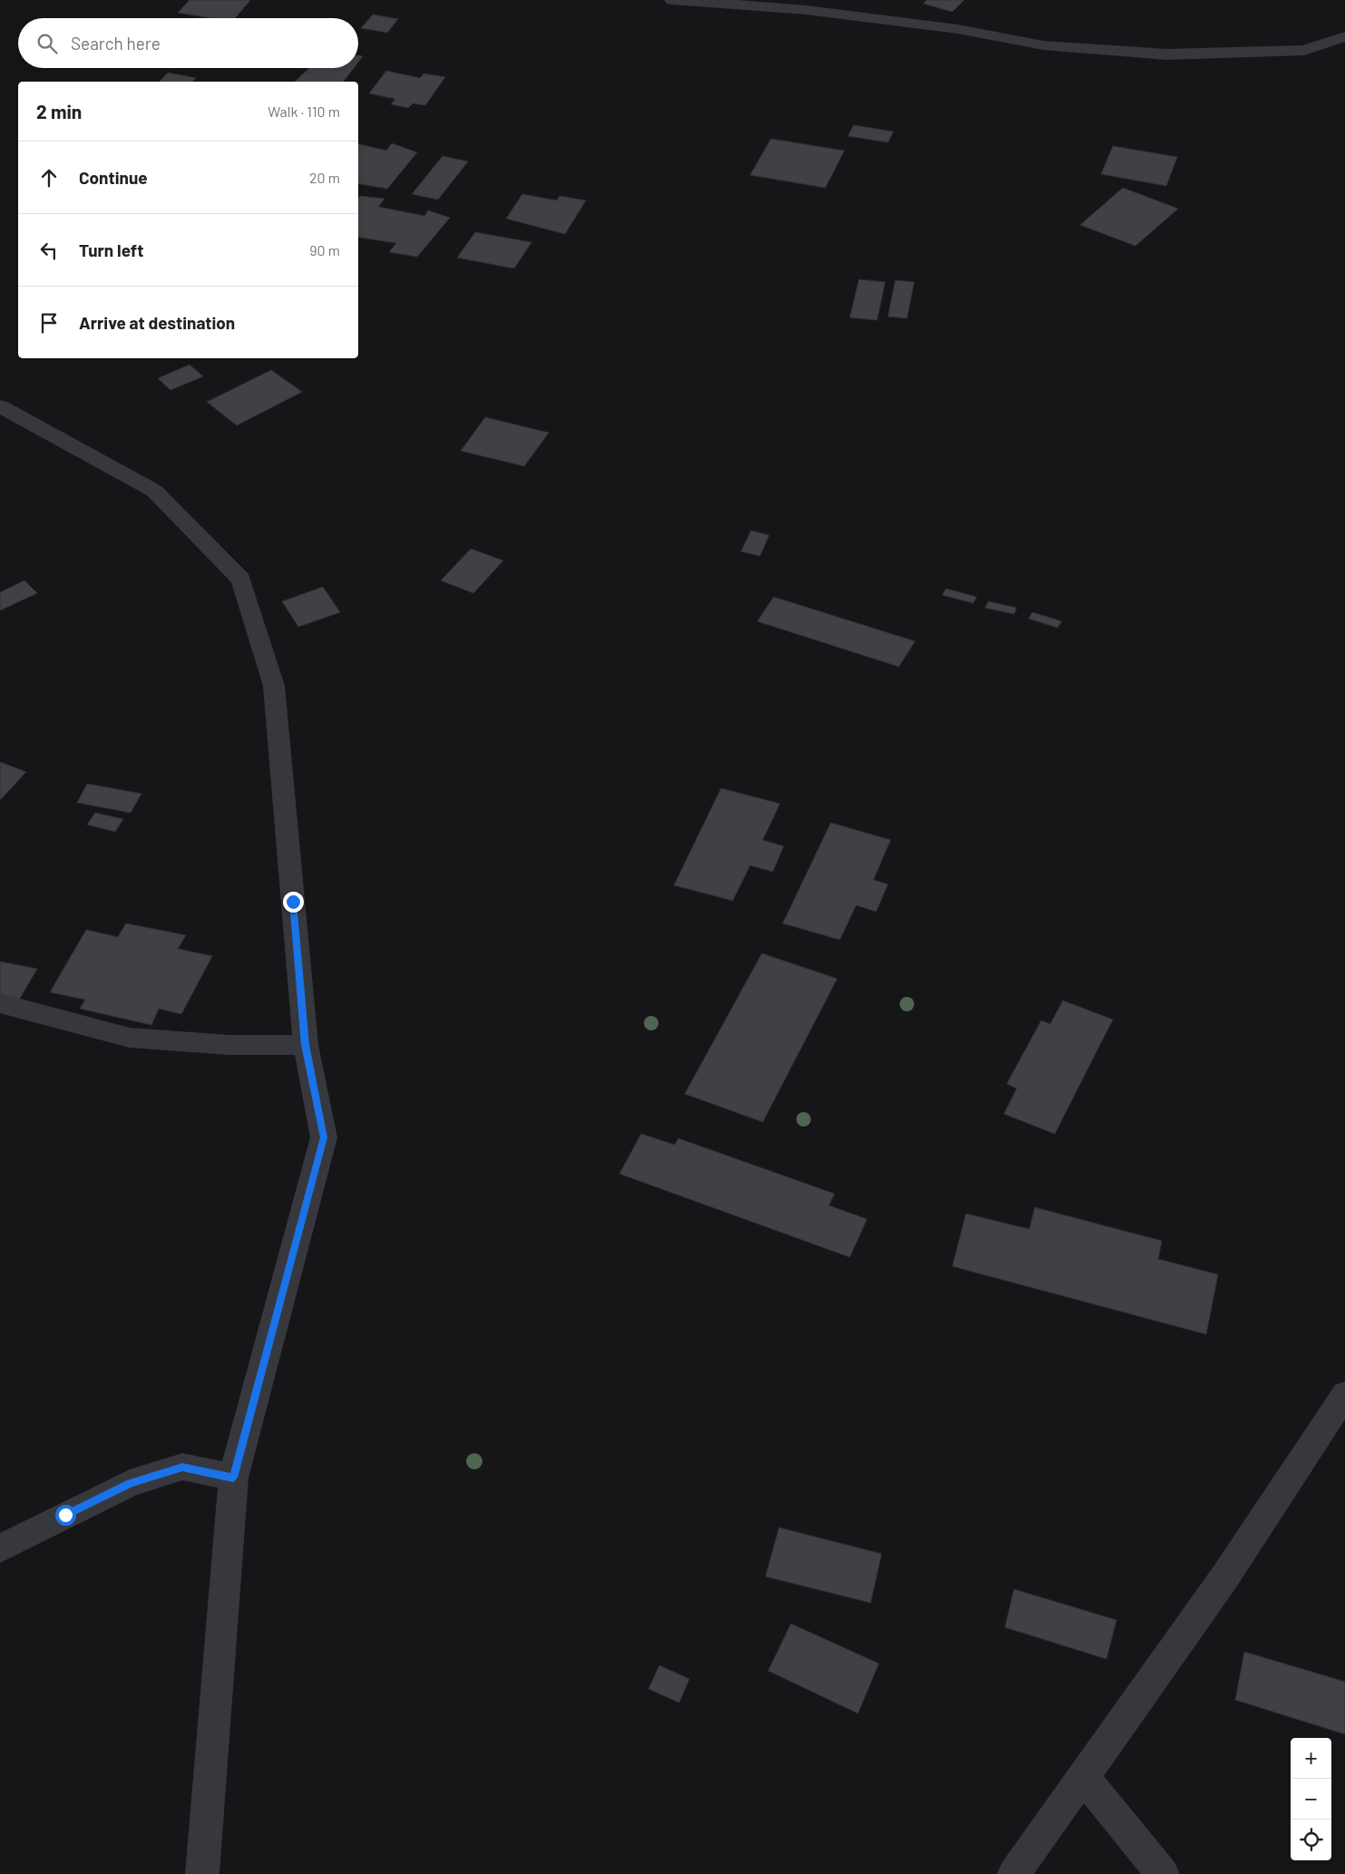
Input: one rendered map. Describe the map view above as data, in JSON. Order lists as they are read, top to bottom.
{
  "page": {
    "search": "Search here",
    "heading": ["2 min", "Walk · 110 m"],
    "list": [
      ["Continue", "20 m"],
      ["Turn left", "90 m"],
      "Arrive at destination"
    ],
    "map_buttons": ["+", "−"]
  }
}
